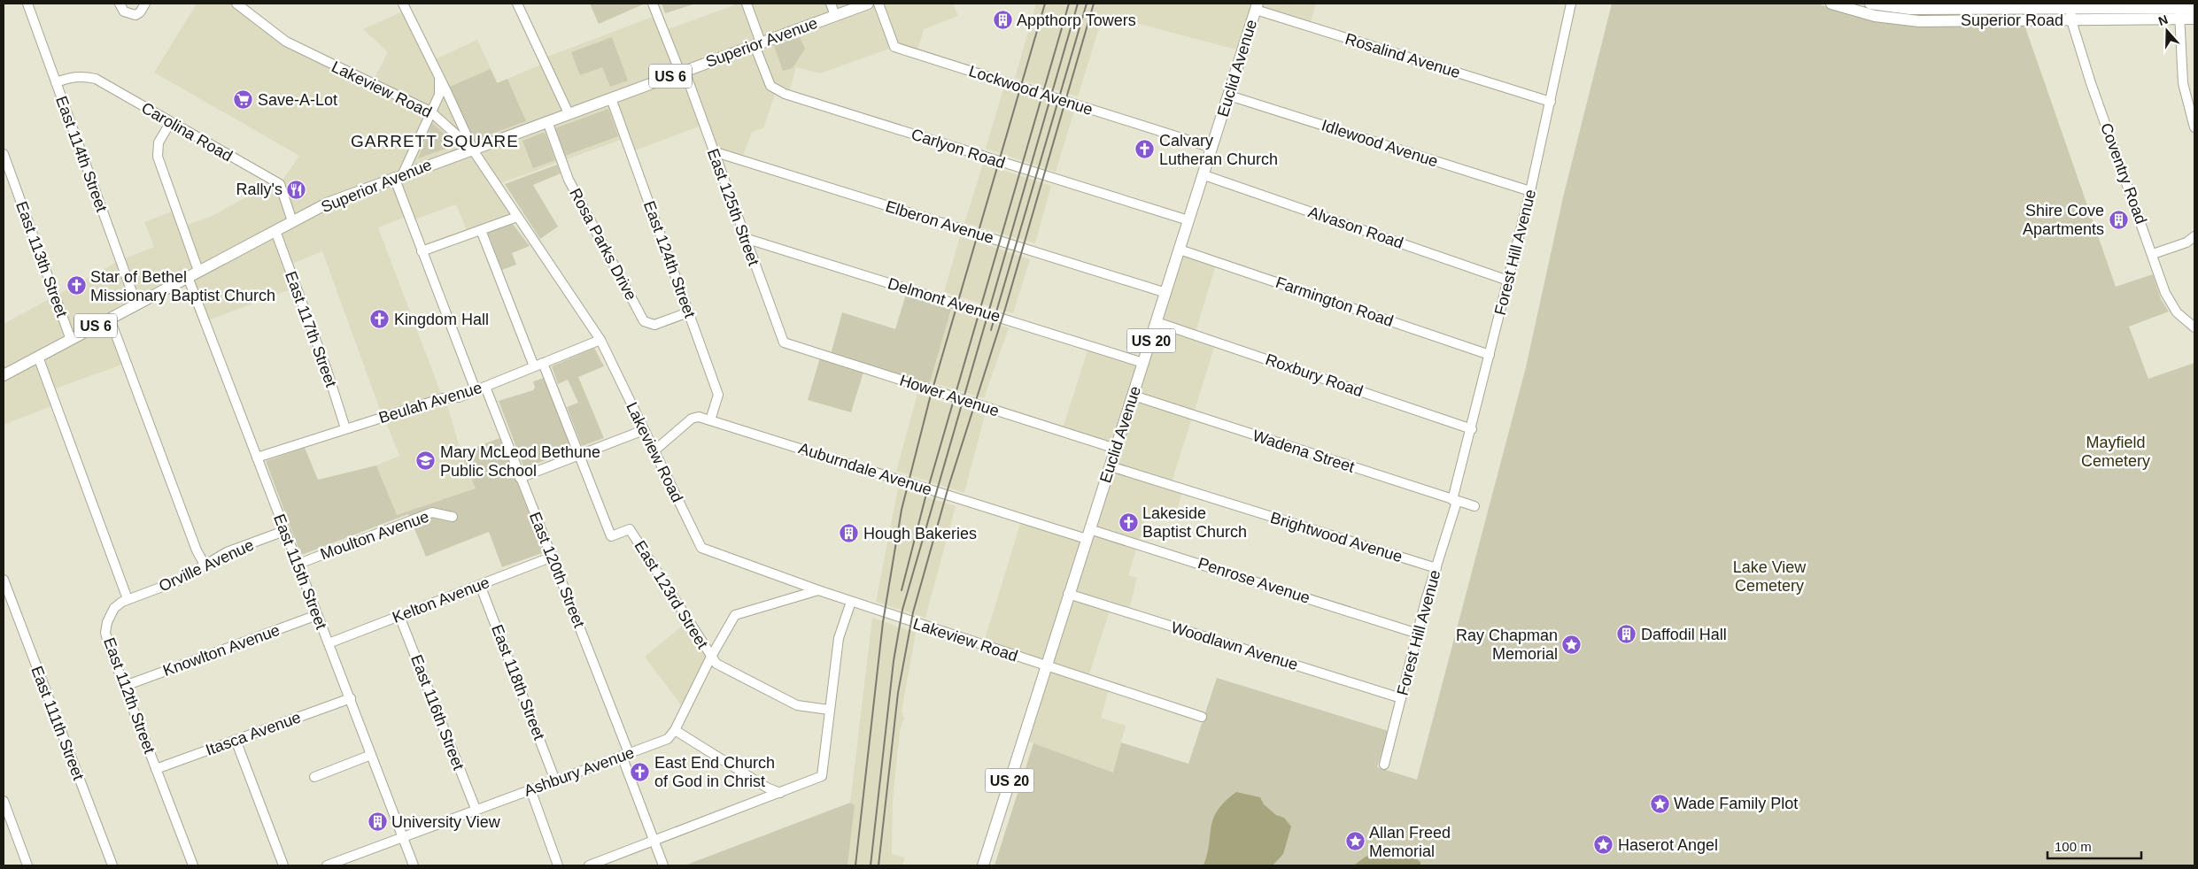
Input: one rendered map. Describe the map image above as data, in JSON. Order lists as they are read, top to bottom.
{
  "streets": {
    "main road": [
      "Superior Road",
      "Superior Avenue",
      "Euclid Avenue",
      "US 6",
      "US 20"
    ],
    "street": [
      "Rosalind Avenue",
      "Lakeview Road",
      "Lockwood Avenue",
      "Carolina Road",
      "Idlewood Avenue",
      "Carlyon Road",
      "East 114th Street",
      "Coventry Road",
      "East 125th Street",
      "Elberon Avenue",
      "Alvason Road",
      "Rosa Parks Drive",
      "Forest Hill Avenue",
      "East 113th Street",
      "East 124th Street",
      "Delmont Avenue",
      "Farmington Road",
      "East 117th Street",
      "Roxbury Road",
      "Hower Avenue",
      "Beulah Avenue",
      "Wadena Street",
      "Auburndale Avenue",
      "Moulton Avenue",
      "Brightwood Avenue",
      "Orville Avenue",
      "East 120th Street",
      "East 115th Street",
      "Penrose Avenue",
      "East 123rd Street",
      "Kelton Avenue",
      "Woodlawn Avenue",
      "Knowlton Avenue",
      "East 118th Street",
      "East 112th Street",
      "East 116th Street",
      "East 111th Street",
      "Itasca Avenue",
      "Ashbury Avenue"
    ]
  },
  "crossings": [
    ["Superior Road", "Coventry Road"],
    ["Superior Avenue", "Lakeview Road"],
    ["Superior Avenue", "Carolina Road"],
    ["Superior Avenue", "Carlyon Road"],
    ["Superior Avenue", "East 114th Street"],
    ["Superior Avenue", "East 125th Street"],
    ["Superior Avenue", "Rosa Parks Drive"],
    ["Superior Avenue", "East 113th Street"],
    ["Superior Avenue", "East 124th Street"],
    ["Superior Avenue", "East 117th Street"],
    ["Superior Avenue", "East 115th Street"],
    ["Rosalind Avenue", "Euclid Avenue"],
    ["Rosalind Avenue", "Forest Hill Avenue"],
    ["Euclid Avenue", "Lakeview Road"],
    ["Euclid Avenue", "Lockwood Avenue"],
    ["Euclid Avenue", "Idlewood Avenue"],
    ["Euclid Avenue", "Carlyon Road"],
    ["Euclid Avenue", "Elberon Avenue"],
    ["Euclid Avenue", "Alvason Road"],
    ["Euclid Avenue", "Delmont Avenue"],
    ["Euclid Avenue", "Farmington Road"],
    ["Euclid Avenue", "Roxbury Road"],
    ["Euclid Avenue", "Hower Avenue"],
    ["Euclid Avenue", "Wadena Street"],
    ["Euclid Avenue", "Auburndale Avenue"],
    ["Euclid Avenue", "Brightwood Avenue"],
    ["Euclid Avenue", "Penrose Avenue"],
    ["Euclid Avenue", "Woodlawn Avenue"],
    ["Lakeview Road", "Beulah Avenue"],
    ["Lakeview Road", "Auburndale Avenue"],
    ["Lakeview Road", "Ashbury Avenue"],
    ["Carolina Road", "East 114th Street"],
    ["Idlewood Avenue", "Forest Hill Avenue"],
    ["East 125th Street", "Elberon Avenue"],
    ["East 125th Street", "Delmont Avenue"],
    ["East 125th Street", "Hower Avenue"],
    ["Alvason Road", "Forest Hill Avenue"],
    ["Rosa Parks Drive", "East 124th Street"],
    ["Forest Hill Avenue", "Farmington Road"],
    ["Forest Hill Avenue", "Roxbury Road"],
    ["Forest Hill Avenue", "Wadena Street"],
    ["Forest Hill Avenue", "Brightwood Avenue"],
    ["Forest Hill Avenue", "Penrose Avenue"],
    ["Forest Hill Avenue", "Woodlawn Avenue"],
    ["East 124th Street", "Auburndale Avenue"],
    ["East 117th Street", "Beulah Avenue"],
    ["Beulah Avenue", "East 120th Street"],
    ["Beulah Avenue", "East 115th Street"],
    ["Beulah Avenue", "East 123rd Street"],
    ["Auburndale Avenue", "Penrose Avenue"],
    ["Moulton Avenue", "East 115th Street"],
    ["Orville Avenue", "East 115th Street"],
    ["Orville Avenue", "East 112th Street"],
    ["East 120th Street", "Kelton Avenue"],
    ["East 120th Street", "Ashbury Avenue"],
    ["East 115th Street", "Kelton Avenue"],
    ["East 115th Street", "Knowlton Avenue"],
    ["East 115th Street", "Itasca Avenue"],
    ["East 115th Street", "Ashbury Avenue"],
    ["East 123rd Street", "Ashbury Avenue"],
    ["Kelton Avenue", "East 118th Street"],
    ["Kelton Avenue", "East 116th Street"],
    ["Knowlton Avenue", "East 112th Street"],
    ["East 118th Street", "Ashbury Avenue"],
    ["East 112th Street", "Itasca Avenue"],
    ["East 116th Street", "Ashbury Avenue"]
  ],
  "districts": ["GARRETT SQUARE"],
  "parks": ["Mayfield Cemetery", "Lake View Cemetery"],
  "places": {
    "building": [
      "Appthorp Towers",
      "Shire Cove Apartments",
      "Hough Bakeries",
      "Daffodil Hall",
      "University View"
    ],
    "supermarket": ["Save-A-Lot"],
    "church": [
      "Calvary Lutheran Church",
      "Star of Bethel Missionary Baptist Church",
      "Kingdom Hall",
      "Lakeside Baptist Church",
      "East End Church of God in Christ"
    ],
    "restaurant": ["Rally's"],
    "school or university": ["Mary McLeod Bethune Public School"],
    "place": [
      "Ray Chapman Memorial",
      "Wade Family Plot",
      "Allan Freed Memorial",
      "Haserot Angel"
    ]
  },
  "scale_bar": "100 m",
  "north": "top"
}
